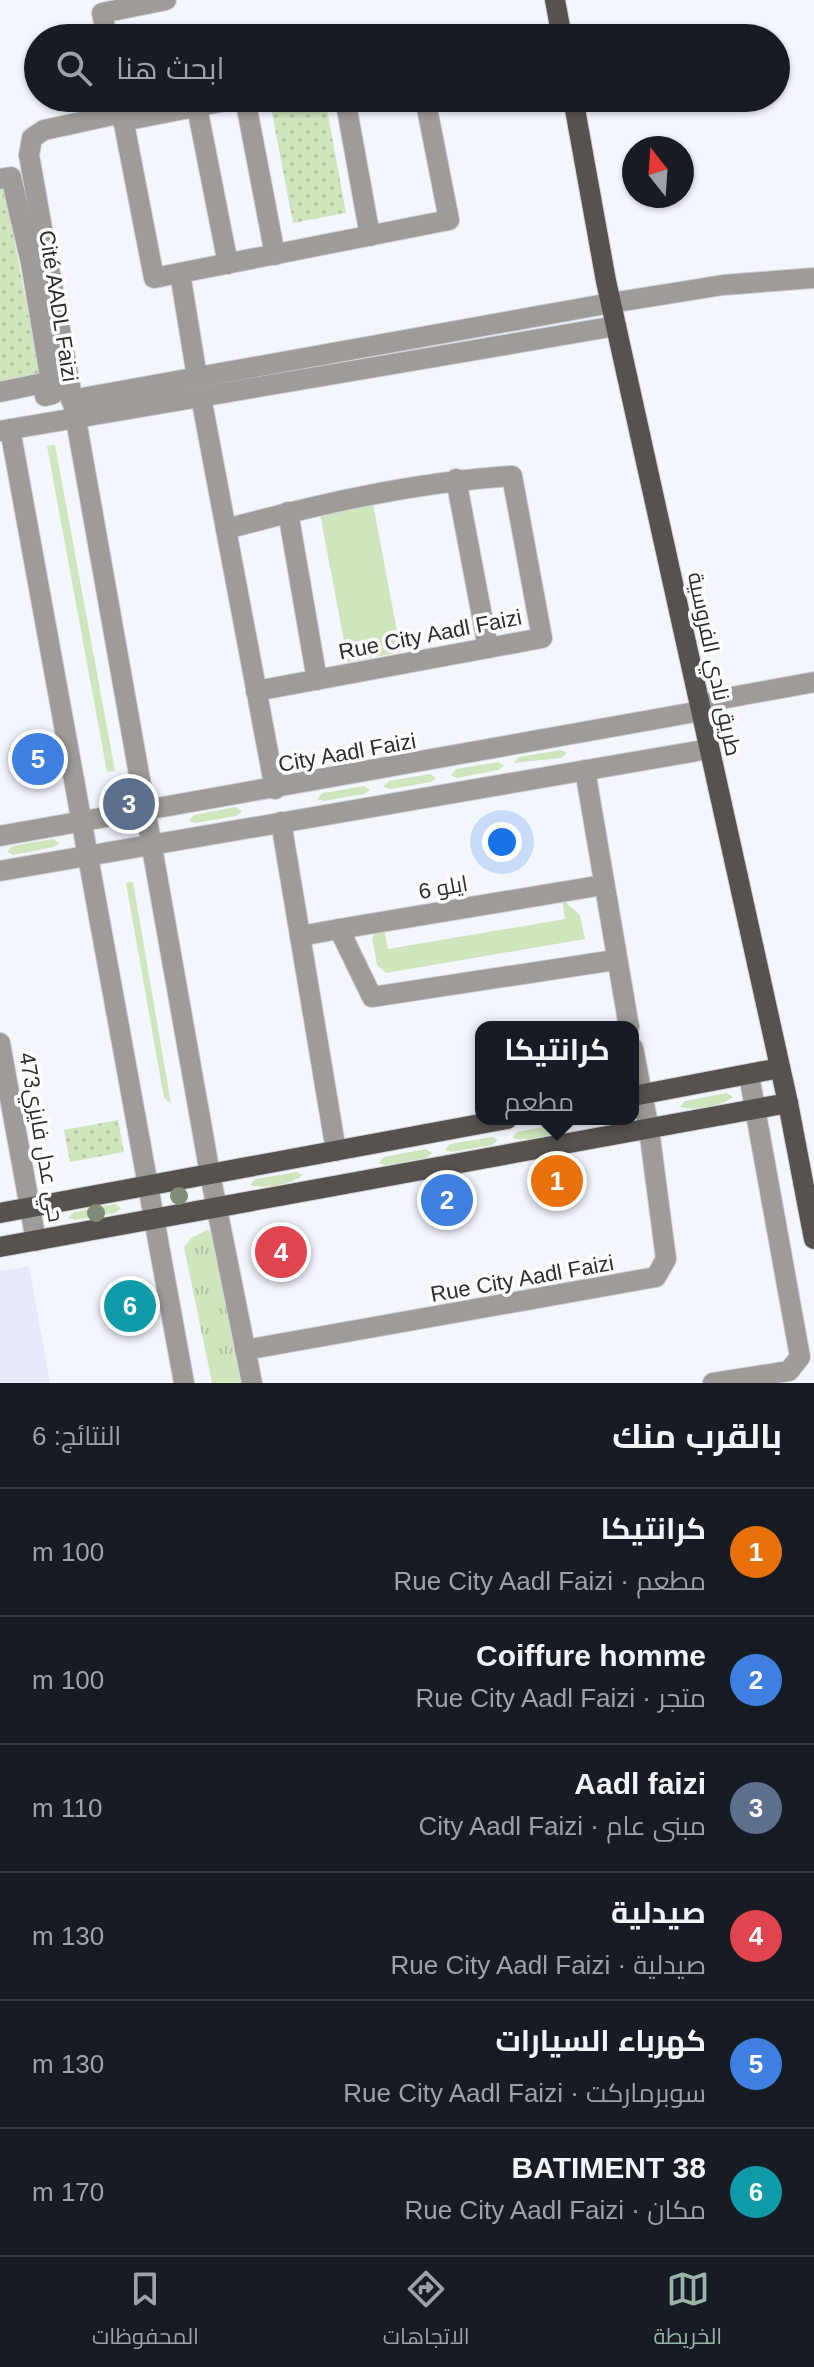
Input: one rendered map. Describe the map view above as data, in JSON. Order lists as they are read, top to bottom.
{
  "streets": {
    "main road": ["طريق نادي الفروسية"],
    "street": [
      "Cité AADL Faizi",
      "Rue City Aadl Faizi",
      "City Aadl Faizi",
      "ايلو 6",
      "473حي عدل فايزي"
    ]
  },
  "crossings": [
    ["طريق نادي الفروسية", "City Aadl Faizi"]
  ],
  "north": "top",
  "page": {
    "search": "ابحث هنا",
    "pins": [
      "5",
      "3",
      "1",
      "2",
      "4",
      "6"
    ],
    "popup": ["كرانتيكا", "مطعم"],
    "heading": ["بالقرب منك", "النتائج: 6"],
    "list": [
      {
        "mark": "1",
        "name": "كرانتيكا",
        "note": "مطعم · Rue City Aadl Faizi",
        "value": "100 m"
      },
      {
        "mark": "2",
        "name": "Coiffure homme",
        "note": "متجر · Rue City Aadl Faizi",
        "value": "100 m"
      },
      {
        "mark": "3",
        "name": "Aadl faizi",
        "note": "مبنى عام · City Aadl Faizi",
        "value": "110 m"
      },
      {
        "mark": "4",
        "name": "صيدلية",
        "note": "صيدلية · Rue City Aadl Faizi",
        "value": "130 m"
      },
      {
        "mark": "5",
        "name": "كهرباء السيارات",
        "note": "سوبرماركت · Rue City Aadl Faizi",
        "value": "130 m"
      },
      {
        "mark": "6",
        "name": "BATIMENT 38",
        "note": "مكان · Rue City Aadl Faizi",
        "value": "170 m"
      }
    ],
    "nav": ["الخريطة", "الاتجاهات", "المحفوظات"]
  }
}
